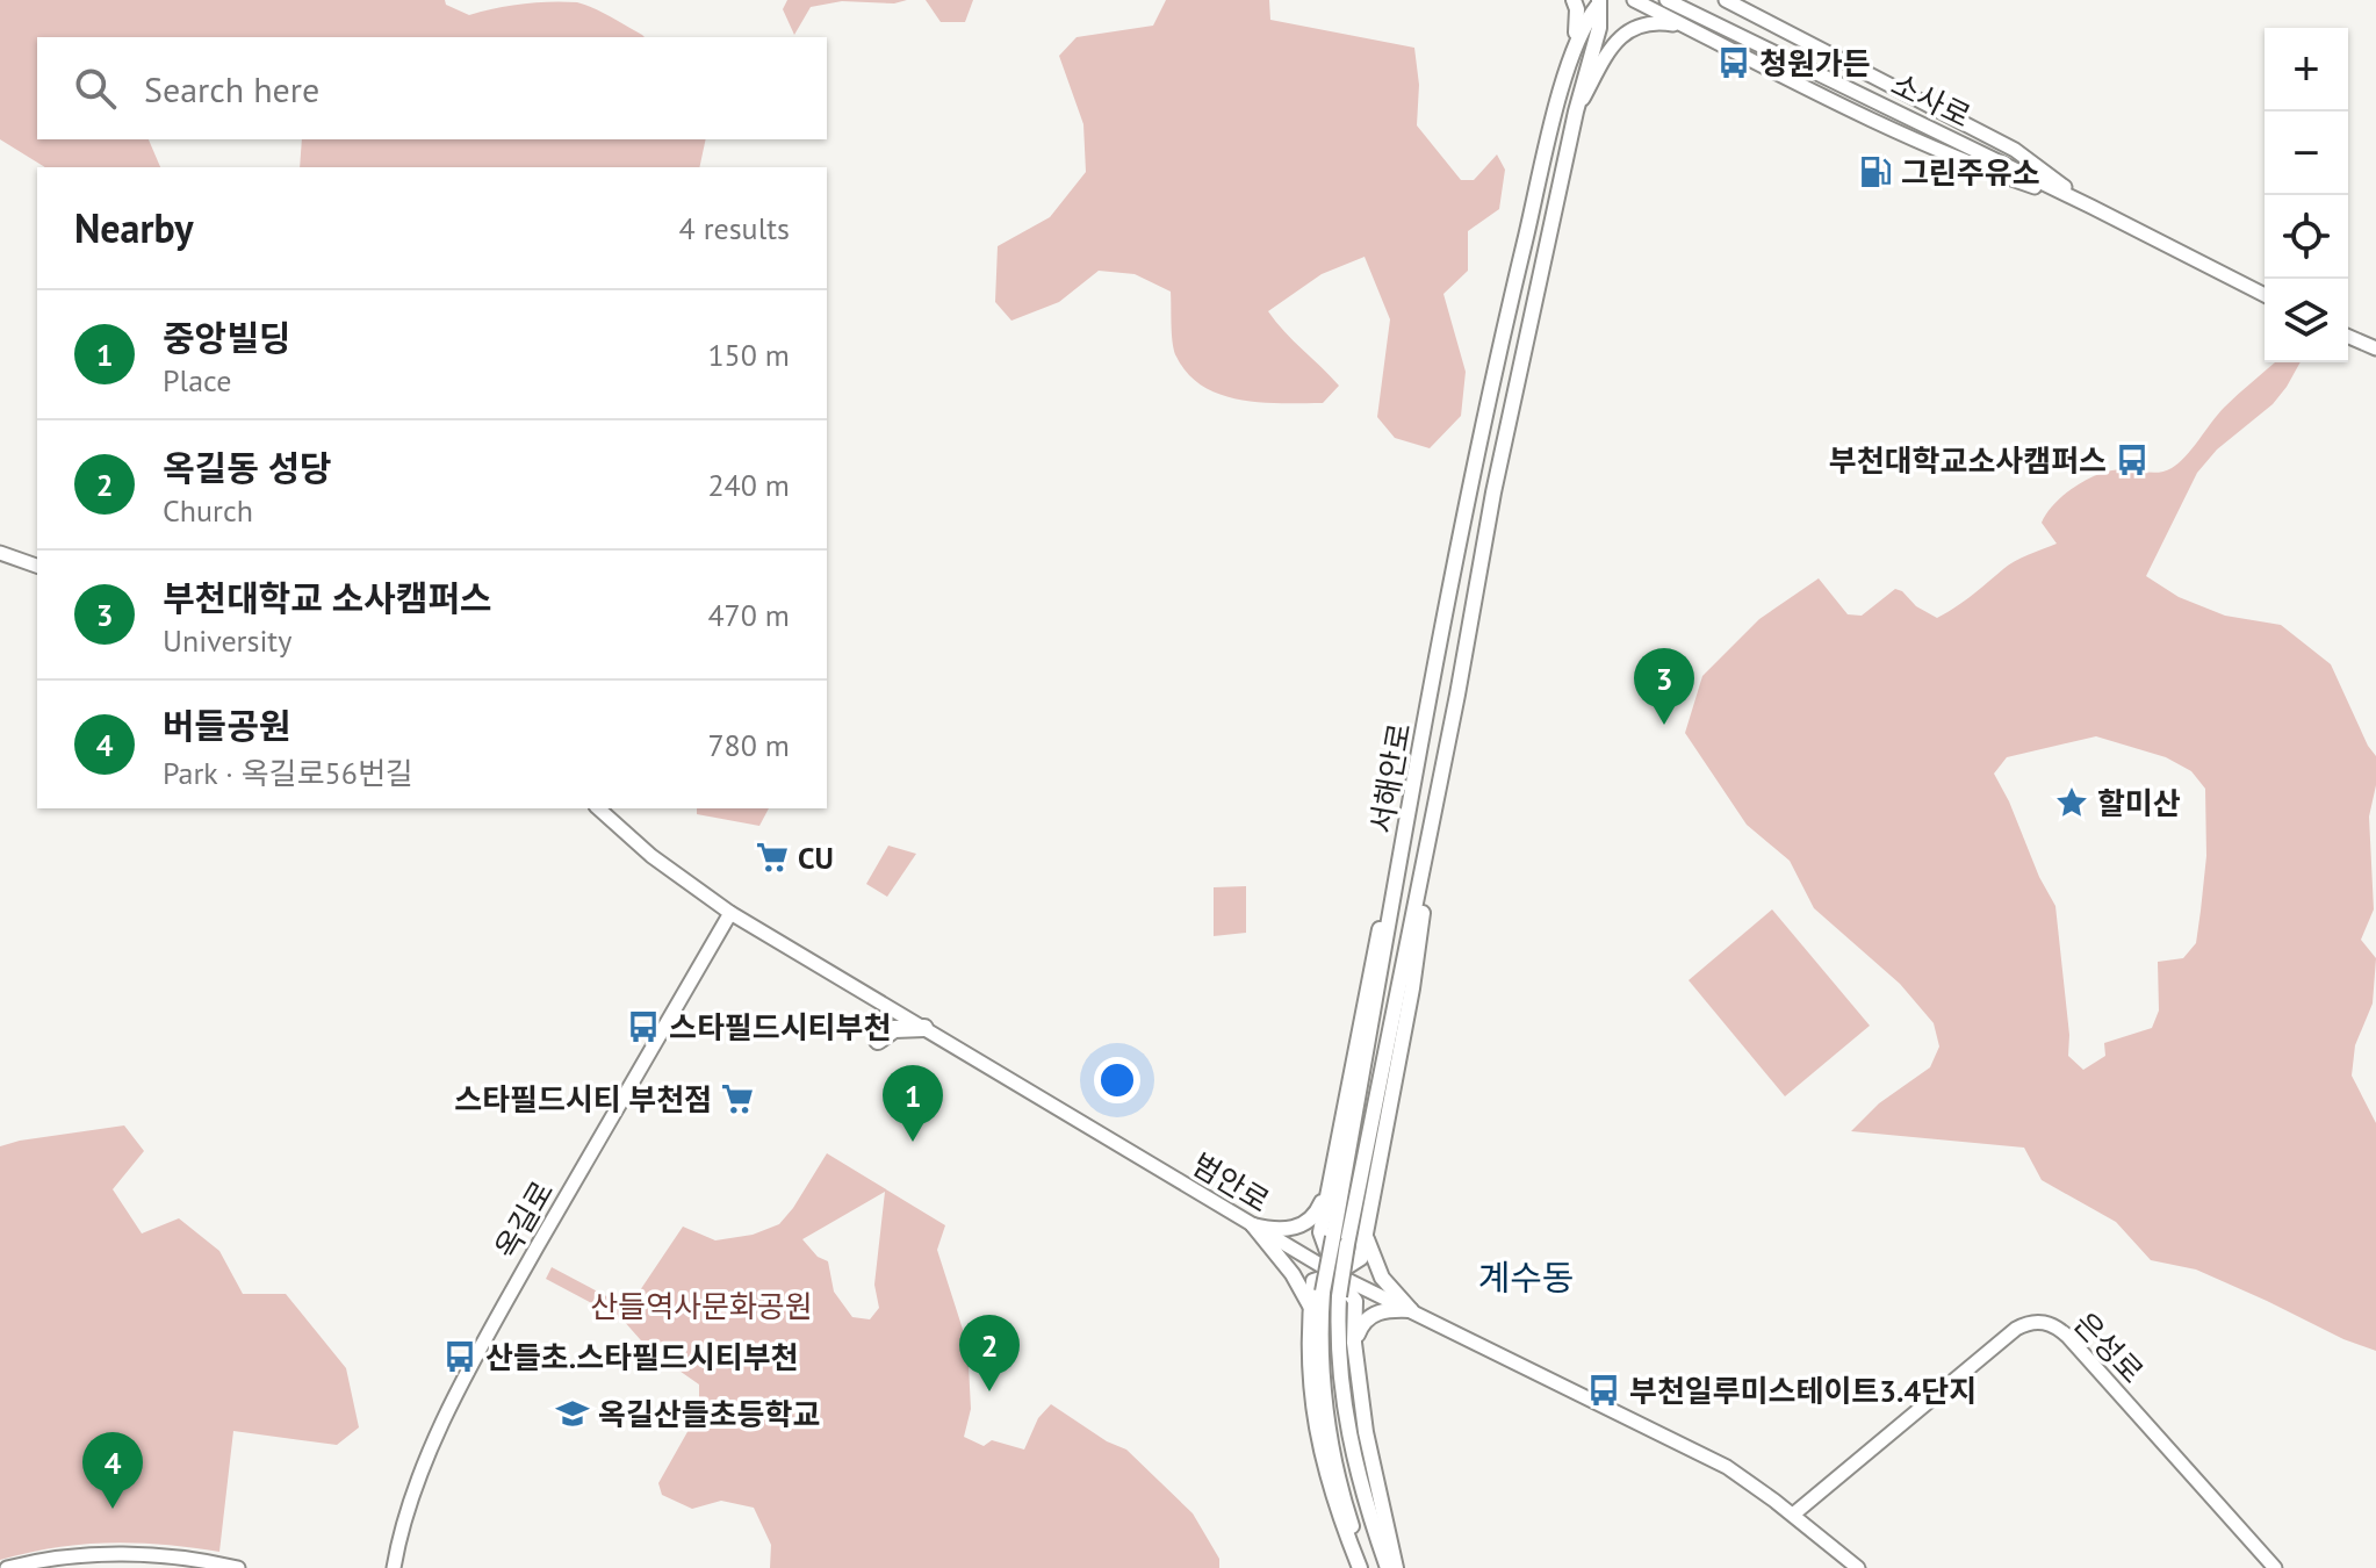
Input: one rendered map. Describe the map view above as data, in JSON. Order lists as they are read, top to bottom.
{
  "streets": {
    "main road": ["서해안로"],
    "street": [
      "소사로",
      "범안로",
      "옥길로",
      "은성로"
    ]
  },
  "crossings": [
    ["범안로", "옥길로"],
    ["범안로", "은성로"]
  ],
  "districts": ["계수동"],
  "parks": ["산들역사문화공원"],
  "places": {
    "bus stop": [
      "청원가든",
      "부천대학교소사캠퍼스",
      "스타필드시티부천",
      "산들초.스타필드시티부천",
      "부천일루미스테이트3.4단지"
    ],
    "fuel station": ["그린주유소"],
    "place": ["할미산"],
    "supermarket": ["CU", "스타필드시티 부천점"],
    "school or university": ["옥길산들초등학교"]
  },
  "page": {
    "map_buttons": ["+", "−"],
    "search": "Search here",
    "heading": ["Nearby", "4 results"],
    "list": [
      {
        "mark": "1",
        "name": "중앙빌딩",
        "note": "Place",
        "value": "150 m"
      },
      {
        "mark": "2",
        "name": "옥길동 성당",
        "note": "Church",
        "value": "240 m"
      },
      {
        "mark": "3",
        "name": "부천대학교 소사캠퍼스",
        "note": "University",
        "value": "470 m"
      },
      {
        "mark": "4",
        "name": "버들공원",
        "note": "Park · 옥길로56번길",
        "value": "780 m"
      }
    ],
    "pins": [
      "3",
      "1",
      "2",
      "4"
    ]
  }
}
